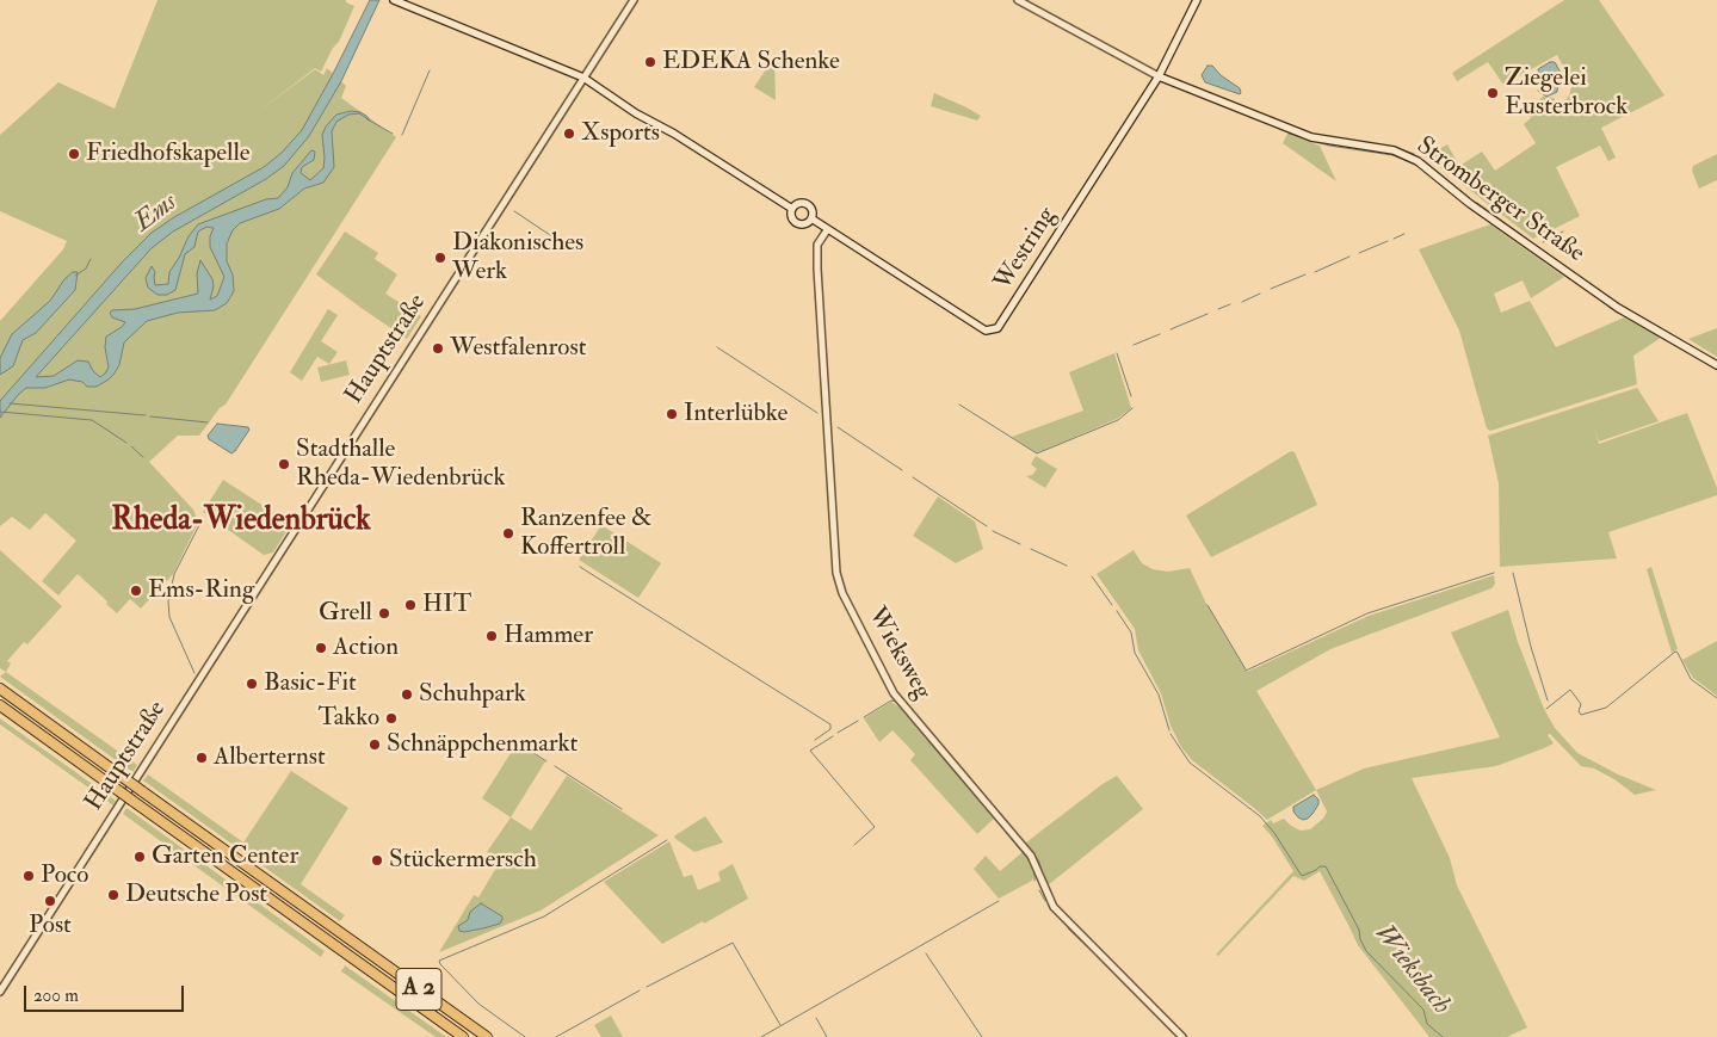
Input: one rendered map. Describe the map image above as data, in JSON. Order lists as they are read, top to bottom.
{
  "streets": {
    "highway": ["A 2"],
    "main road": ["Stromberger Straße", "Westring"],
    "street": ["Hauptstraße", "Wieksweg"]
  },
  "crossings": [
    ["Stromberger Straße", "Westring"],
    ["Westring", "Wieksweg"]
  ],
  "districts": ["Rheda-Wiedenbrück"],
  "water": ["Ems", "Wieksbach"],
  "places": [
    "EDEKA Schenke",
    "Ziegelei Eusterbrock",
    "Xsports",
    "Friedhofskapelle",
    "Diakonisches Werk",
    "Westfalenrost",
    "Interlübke",
    "Stadthalle Rheda-Wiedenbrück",
    "Ranzenfee & Koffertroll",
    "Ems-Ring",
    "HIT",
    "Grell",
    "Hammer",
    "Action",
    "Basic-Fit",
    "Schuhpark",
    "Takko",
    "Schnäppchenmarkt",
    "Alberternst",
    "Garten Center",
    "Stückermersch",
    "Poco",
    "Deutsche Post",
    "Post"
  ],
  "scale_bar": "200 m"
}
